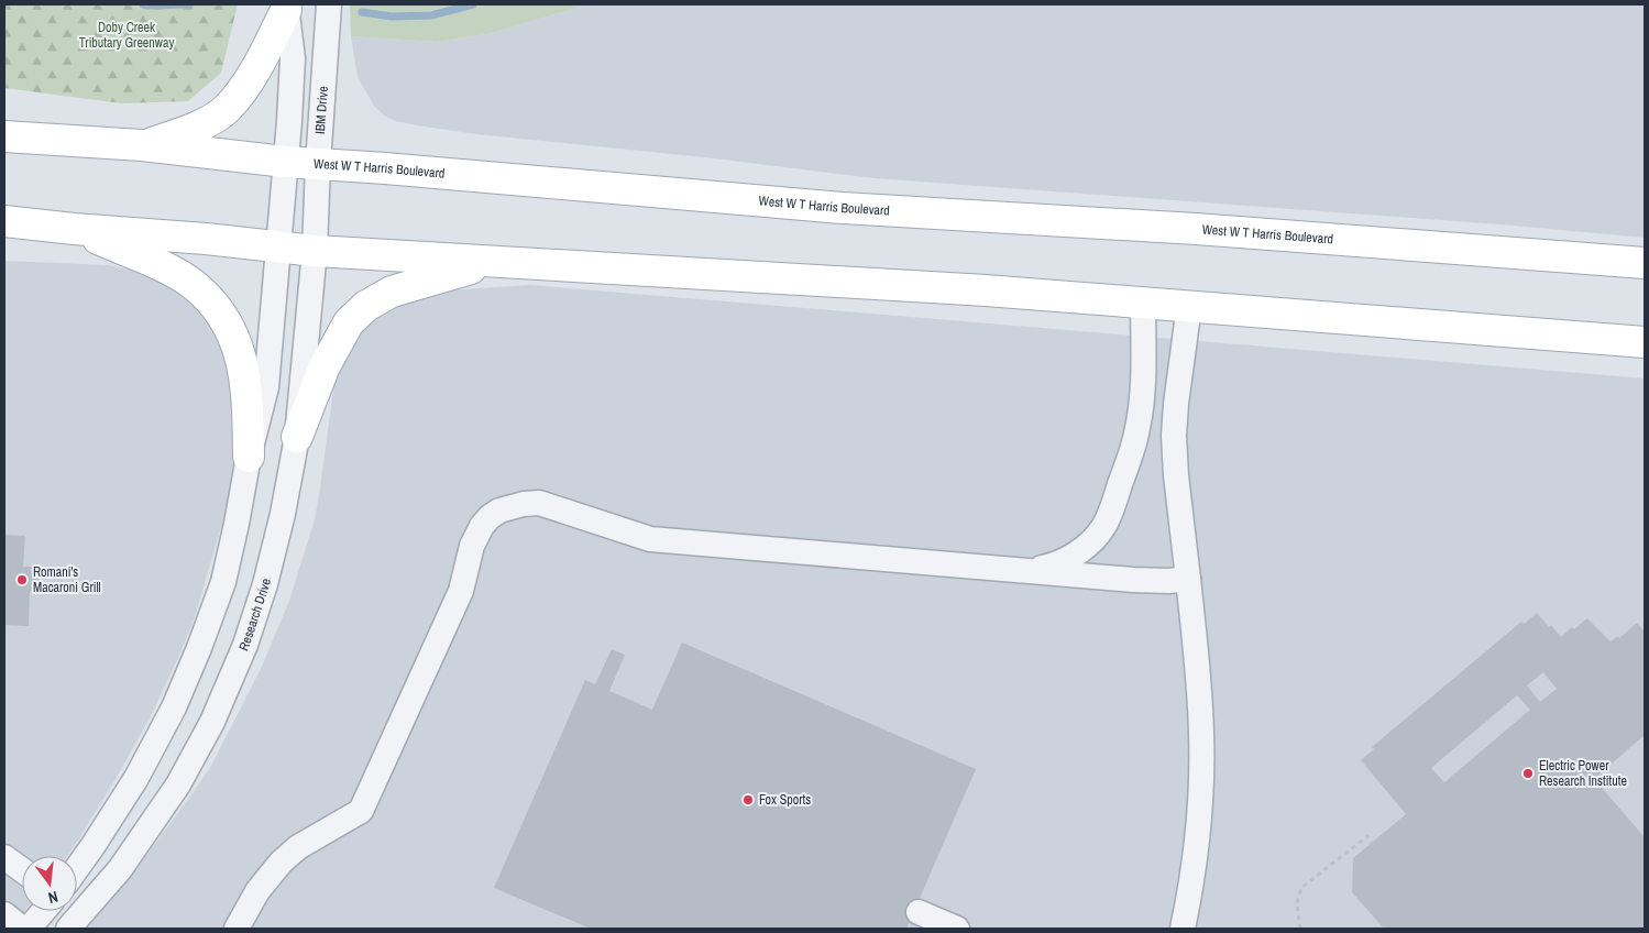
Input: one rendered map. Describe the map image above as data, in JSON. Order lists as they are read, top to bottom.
{
  "streets": {
    "main road": ["West W T Harris Boulevard"],
    "street": ["IBM Drive", "Research Drive"]
  },
  "crossings": [
    ["IBM Drive", "West W T Harris Boulevard"],
    ["IBM Drive", "Research Drive"]
  ],
  "parks": ["Doby Creek Tributary Greenway"],
  "places": ["Romani's Macaroni Grill", "Electric Power Research Institute", "Fox Sports"],
  "north": "bottom"
}
